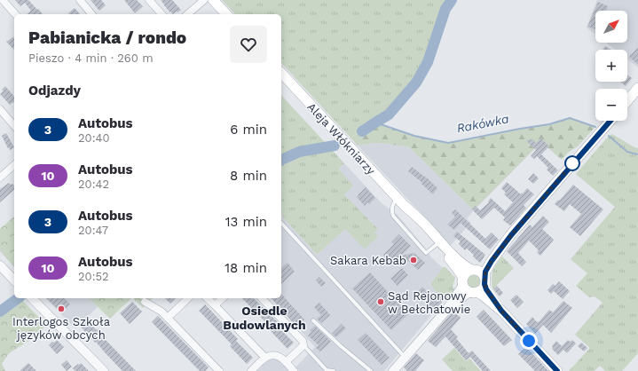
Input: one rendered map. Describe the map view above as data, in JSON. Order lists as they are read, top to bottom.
{
  "streets": {
    "main road": ["Aleja Włókniarzy"]
  },
  "districts": ["Osiedle Budowlanych"],
  "water": ["Rakówka"],
  "places": ["Sakara Kebab", "Sąd Rejonowy w Bełchatowie", "Interlogos Szkoła języków obcych"],
  "lines": ["bus line 3"],
  "north": "top right",
  "page": {
    "map_buttons": ["+", "−"],
    "heading": [
      ["Pabianicka / rondo", "Pieszo · 4 min · 260 m"],
      "Odjazdy"
    ],
    "list": [
      {
        "mark": "3",
        "name": "Autobus",
        "note": "20:40",
        "value": "6 min"
      },
      {
        "mark": "10",
        "name": "Autobus",
        "note": "20:42",
        "value": "8 min"
      },
      {
        "mark": "3",
        "name": "Autobus",
        "note": "20:47",
        "value": "13 min"
      },
      {
        "mark": "10",
        "name": "Autobus",
        "note": "20:52",
        "value": "18 min"
      }
    ]
  }
}
